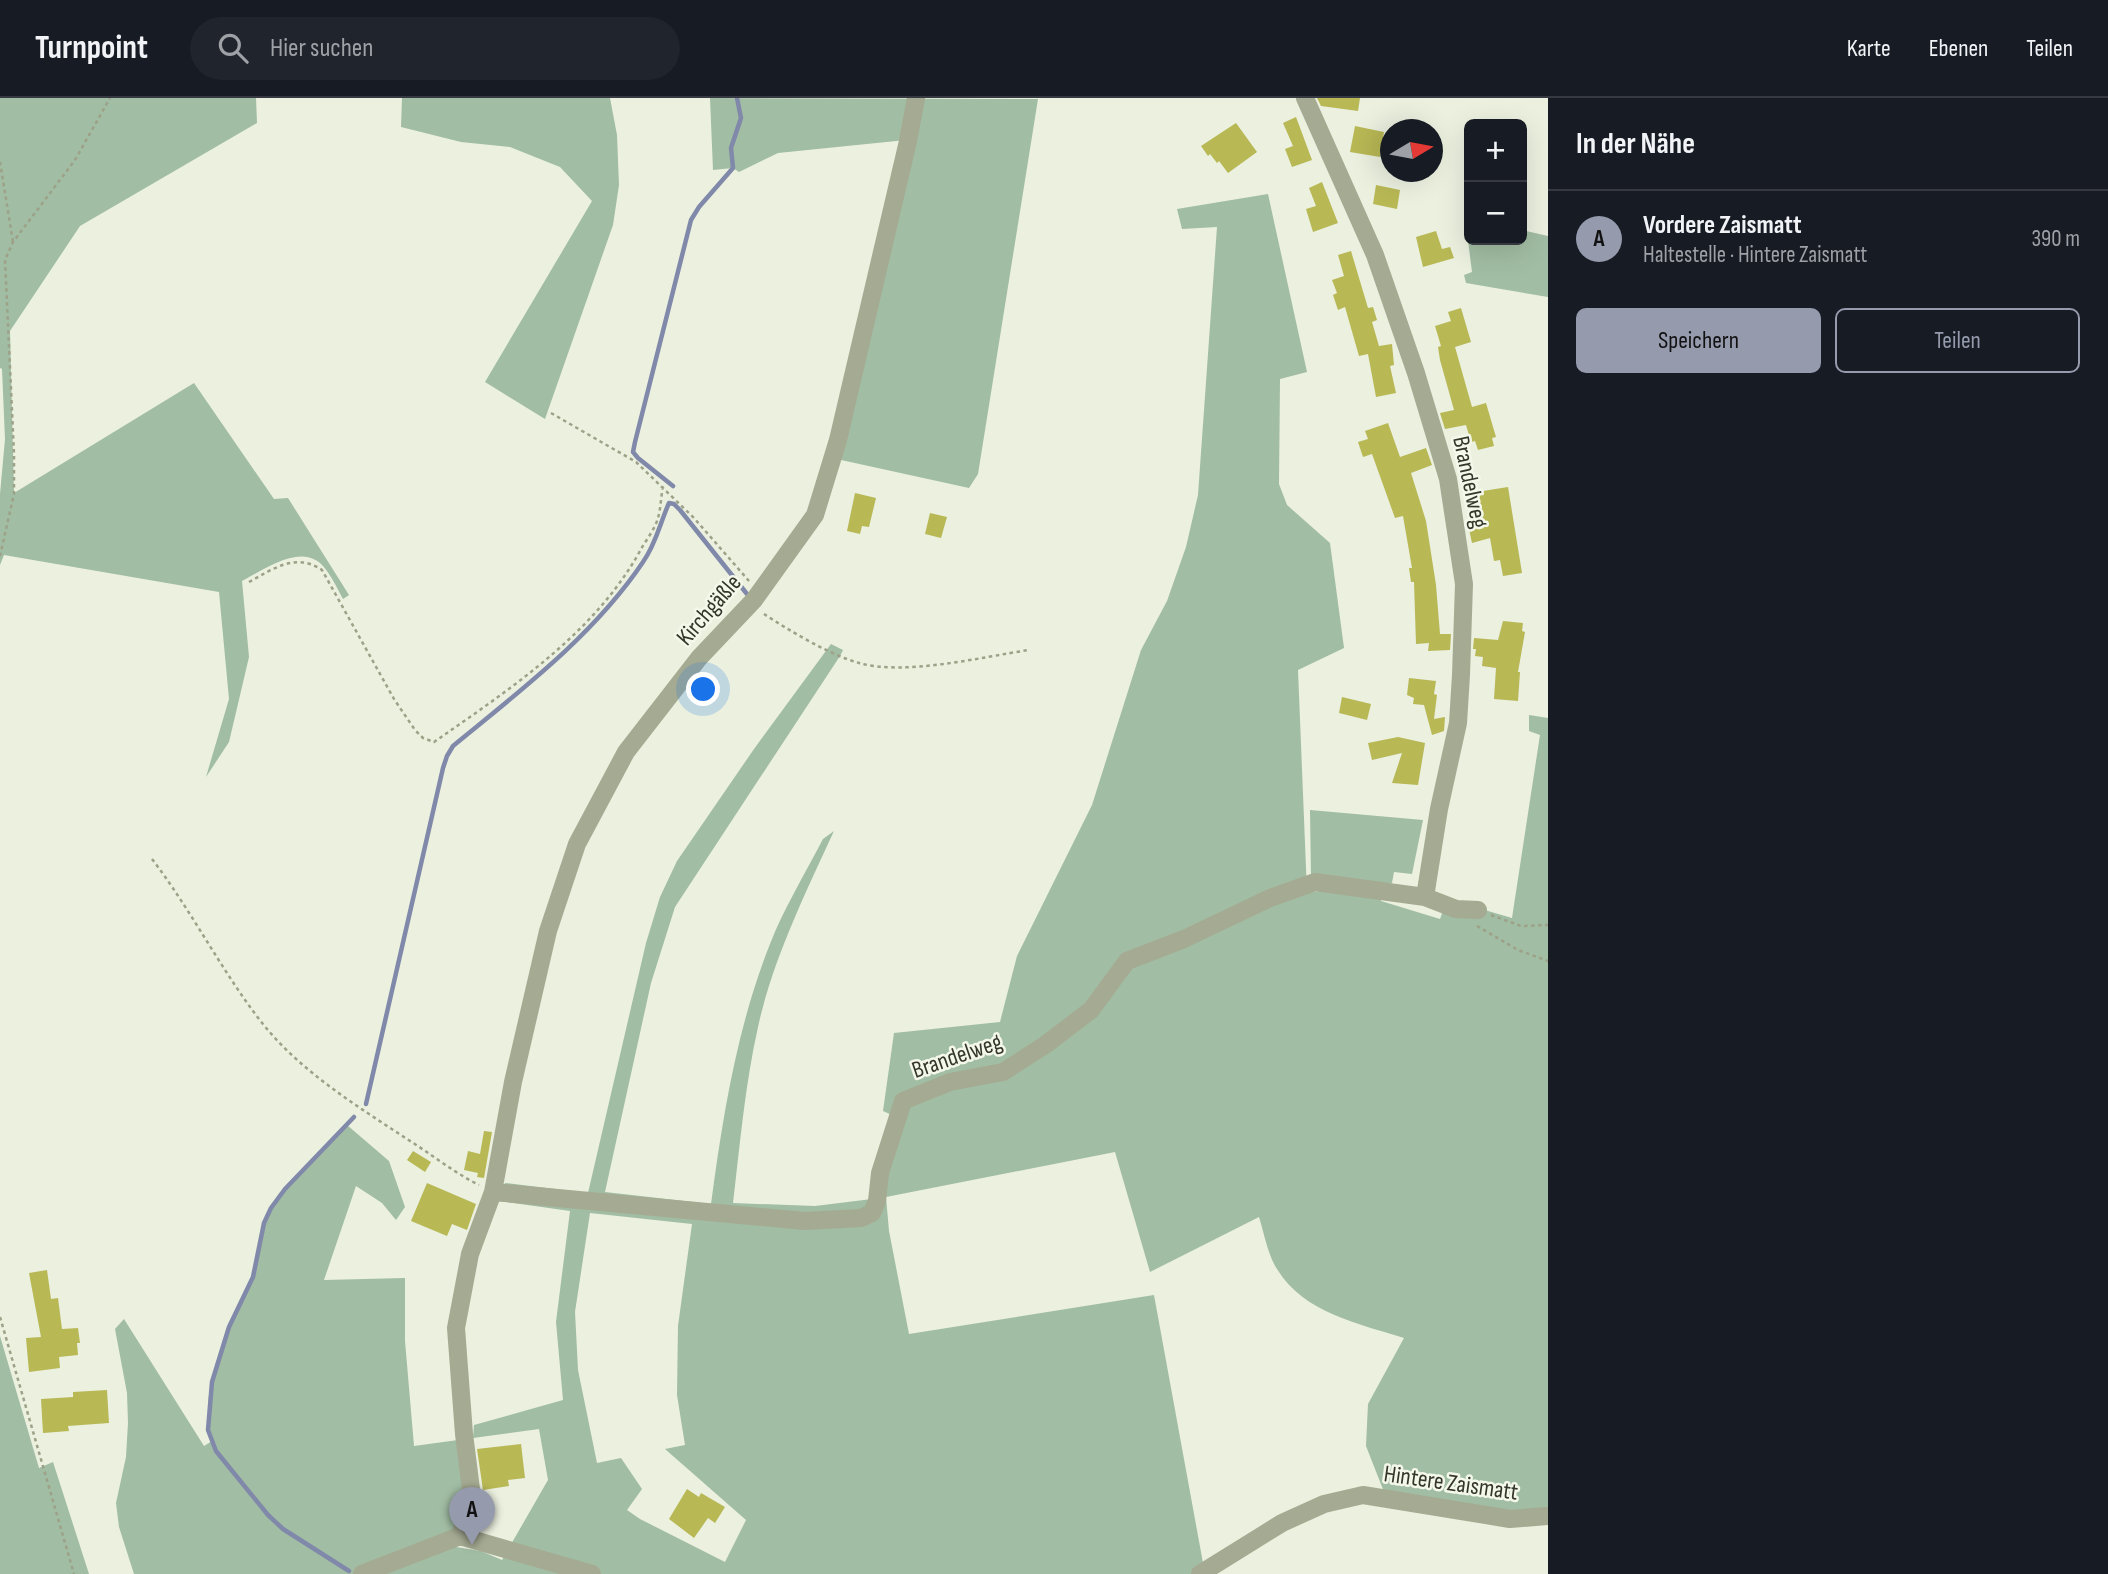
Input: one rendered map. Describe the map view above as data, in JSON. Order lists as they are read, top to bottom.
{
  "streets": {
    "street": ["Brandelweg", "Kirchgäßle", "Hintere Zaismatt"]
  },
  "crossings": [
    ["Brandelweg", "Kirchgäßle"]
  ],
  "north": "right",
  "page": {
    "header": "Turnpoint",
    "search": "Hier suchen",
    "nav": ["Karte", "Ebenen", "Teilen"],
    "heading": "In der Nähe",
    "map_buttons": ["+", "−"],
    "list": [
      {
        "mark": "A",
        "name": "Vordere Zaismatt",
        "note": "Haltestelle · Hintere Zaismatt",
        "value": "390 m"
      }
    ],
    "buttons": ["Speichern", "Teilen"],
    "pins": "A"
  }
}
